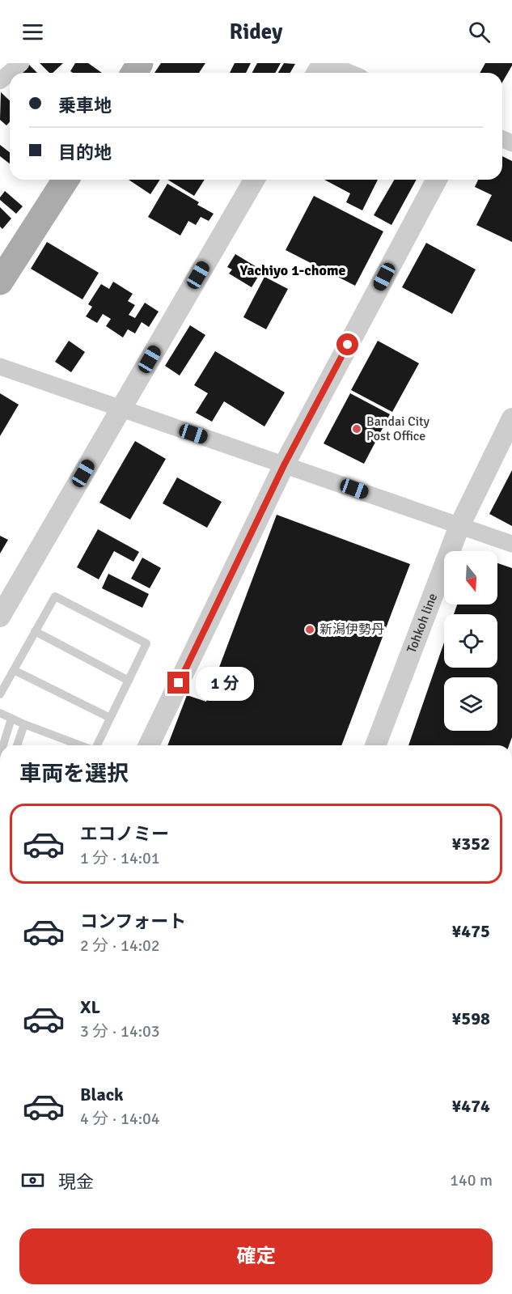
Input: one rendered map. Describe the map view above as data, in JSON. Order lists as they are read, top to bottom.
{
  "streets": {
    "street": ["Tohkoh line"]
  },
  "districts": ["Yachiyo 1-chome"],
  "places": ["Bandai City Post Office", "新潟伊勢丹"],
  "north": "bottom",
  "page": {
    "header": "Ridey",
    "banner": ["乗車地", "目的地"],
    "bubble": "1 分",
    "heading": "車両を選択",
    "list": [
      {
        "name": "エコノミー",
        "note": "1 分 · 14:01",
        "value": "¥352"
      },
      {
        "name": "コンフォート",
        "note": "2 分 · 14:02",
        "value": "¥475"
      },
      {
        "name": "XL",
        "note": "3 分 · 14:03",
        "value": "¥598"
      },
      {
        "name": "Black",
        "note": "4 分 · 14:04",
        "value": "¥474"
      }
    ],
    "pay": ["現金", "140 m"],
    "buttons": "確定"
  }
}
